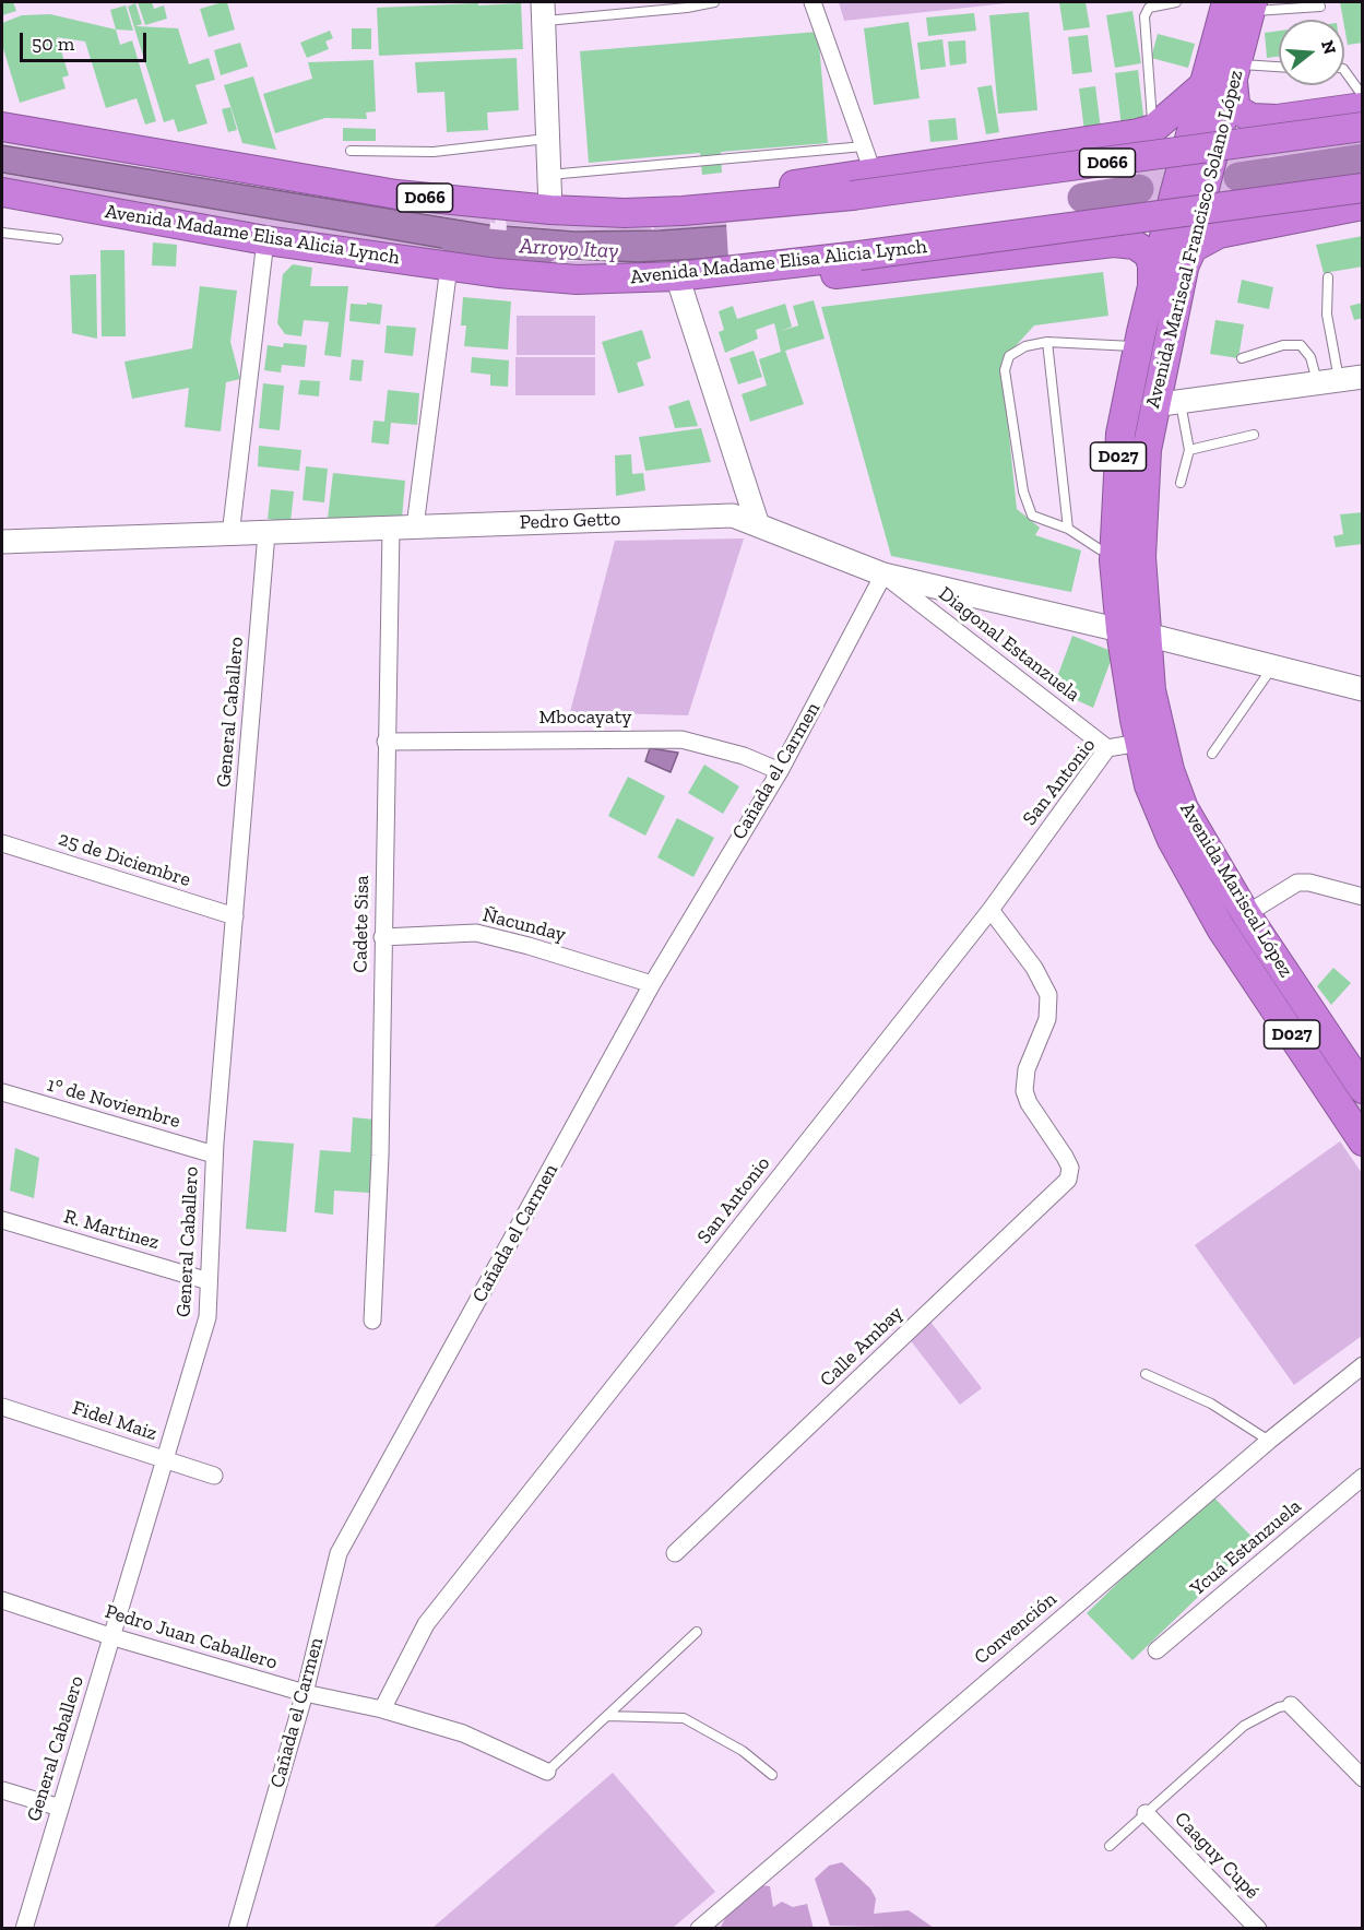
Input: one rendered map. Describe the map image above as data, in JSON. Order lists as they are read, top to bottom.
{
  "streets": {
    "highway": [
      "D066",
      "Avenida Madame Elisa Alicia Lynch",
      "Avenida Mariscal Francisco Solano López",
      "D027",
      "Avenida Mariscal López"
    ],
    "street": [
      "Pedro Getto",
      "Diagonal Estanzuela",
      "General Caballero",
      "Mbocayaty",
      "Cañada el Carmen",
      "San Antonio",
      "25 de Diciembre",
      "Cadete Sisa",
      "Ñacunday",
      "1° de Noviembre",
      "R. Martinez",
      "Calle Ambay",
      "Fidel Maiz",
      "Ycuá Estanzuela",
      "Convención",
      "Pedro Juan Caballero",
      "Caaguy Cupé"
    ]
  },
  "crossings": [
    ["Avenida Mariscal Francisco Solano López", "Pedro Getto"],
    ["Avenida Mariscal Francisco Solano López", "Avenida Mariscal López"],
    ["Pedro Getto", "Diagonal Estanzuela"],
    ["Pedro Getto", "General Caballero"],
    ["Pedro Getto", "Cañada el Carmen"],
    ["Pedro Getto", "Avenida Mariscal López"],
    ["Pedro Getto", "Cadete Sisa"],
    ["Diagonal Estanzuela", "Cañada el Carmen"],
    ["Diagonal Estanzuela", "San Antonio"],
    ["General Caballero", "25 de Diciembre"],
    ["General Caballero", "1° de Noviembre"],
    ["General Caballero", "R. Martinez"],
    ["General Caballero", "Fidel Maiz"],
    ["General Caballero", "Pedro Juan Caballero"],
    ["Mbocayaty", "Cañada el Carmen"],
    ["Mbocayaty", "Cadete Sisa"],
    ["Cañada el Carmen", "Ñacunday"],
    ["Cañada el Carmen", "Pedro Juan Caballero"],
    ["San Antonio", "Avenida Mariscal López"],
    ["San Antonio", "Calle Ambay"],
    ["San Antonio", "Pedro Juan Caballero"],
    ["Cadete Sisa", "Ñacunday"]
  ],
  "water": ["Arroyo Itay"],
  "scale_bar": "50 m",
  "north": "right"
}
